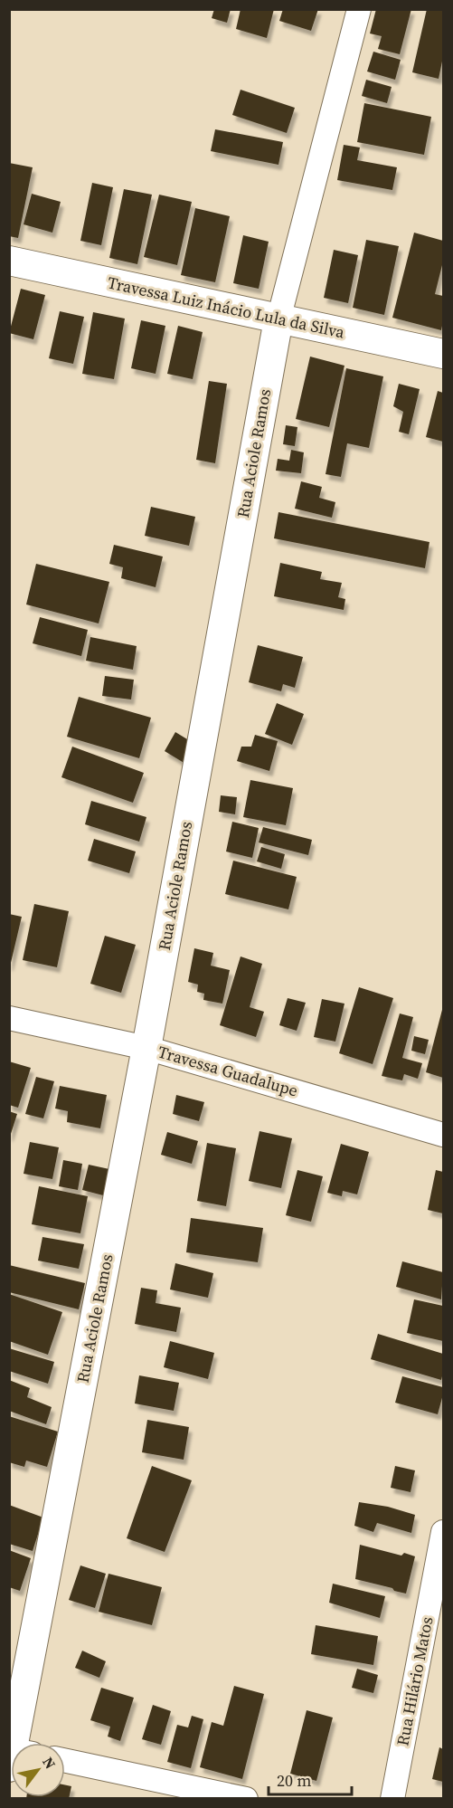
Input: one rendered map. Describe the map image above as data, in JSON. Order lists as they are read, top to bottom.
{
  "streets": {
    "street": [
      "Travessa Luiz Inácio Lula da Silva",
      "Rua Aciole Ramos",
      "Travessa Guadalupe",
      "Rua Hilário Matos"
    ]
  },
  "crossings": [
    ["Travessa Luiz Inácio Lula da Silva", "Rua Aciole Ramos"],
    ["Rua Aciole Ramos", "Travessa Guadalupe"]
  ],
  "scale_bar": "20 m",
  "north": "top right"
}
